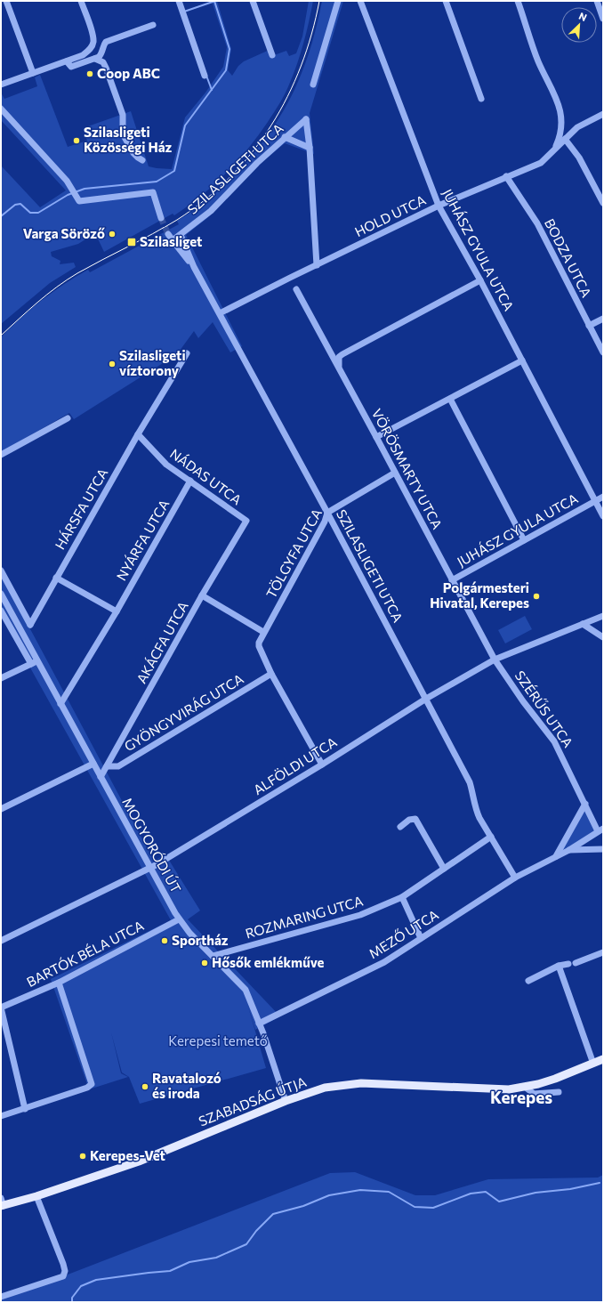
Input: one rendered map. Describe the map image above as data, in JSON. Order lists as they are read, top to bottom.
{
  "streets": {
    "main road": ["SZABADSÁG ÚTJA"],
    "street": [
      "SZILASLIGETI UTCA",
      "HOLD UTCA",
      "JUHÁSZ GYULA UTCA",
      "BODZA UTCA",
      "VÖRÖSMARTY UTCA",
      "NÁDAS UTCA",
      "HÁRSFA UTCA",
      "NYÁRFA UTCA",
      "TÖLGYFA UTCA",
      "AKÁCFA UTCA",
      "SZÉRŰS UTCA",
      "GYÖNGYVIRÁG UTCA",
      "ALFÖLDI UTCA",
      "MOGYORÓDI ÚT",
      "ROZMARING UTCA",
      "MEZŐ UTCA",
      "BARTÓK BÉLA UTCA"
    ]
  },
  "crossings": [
    ["SZILASLIGETI UTCA", "HOLD UTCA"],
    ["SZILASLIGETI UTCA", "TÖLGYFA UTCA"],
    ["SZILASLIGETI UTCA", "ALFÖLDI UTCA"],
    ["SZILASLIGETI UTCA", "ROZMARING UTCA"],
    ["SZILASLIGETI UTCA", "MEZŐ UTCA"],
    ["HOLD UTCA", "JUHÁSZ GYULA UTCA"],
    ["HOLD UTCA", "BODZA UTCA"],
    ["JUHÁSZ GYULA UTCA", "VÖRÖSMARTY UTCA"],
    ["VÖRÖSMARTY UTCA", "TÖLGYFA UTCA"],
    ["VÖRÖSMARTY UTCA", "SZÉRŰS UTCA"],
    ["VÖRÖSMARTY UTCA", "ALFÖLDI UTCA"],
    ["NÁDAS UTCA", "HÁRSFA UTCA"],
    ["NÁDAS UTCA", "NYÁRFA UTCA"],
    ["NÁDAS UTCA", "AKÁCFA UTCA"],
    ["NYÁRFA UTCA", "MOGYORÓDI ÚT"],
    ["TÖLGYFA UTCA", "GYÖNGYVIRÁG UTCA"],
    ["TÖLGYFA UTCA", "ALFÖLDI UTCA"],
    ["AKÁCFA UTCA", "GYÖNGYVIRÁG UTCA"],
    ["AKÁCFA UTCA", "MOGYORÓDI ÚT"],
    ["SZÉRŰS UTCA", "ALFÖLDI UTCA"],
    ["SZÉRŰS UTCA", "MEZŐ UTCA"],
    ["ALFÖLDI UTCA", "MOGYORÓDI ÚT"],
    ["MOGYORÓDI ÚT", "ROZMARING UTCA"],
    ["MOGYORÓDI ÚT", "MEZŐ UTCA"],
    ["MOGYORÓDI ÚT", "BARTÓK BÉLA UTCA"],
    ["MOGYORÓDI ÚT", "SZABADSÁG ÚTJA"]
  ],
  "districts": ["Kerepes"],
  "parks": ["Kerepesi temető"],
  "places": {
    "other": [
      "Coop ABC",
      "Szilasligeti Közösségi Ház",
      "Varga Söröző",
      "Szilasligeti víztorony",
      "Polgármesteri Hivatal, Kerepes",
      "Sportház",
      "Hősők emlékműve",
      "Ravatalozó és iroda",
      "Kerepes-Vet"
    ],
    "transit": ["Szilasliget"]
  },
  "north": "top right"
}
